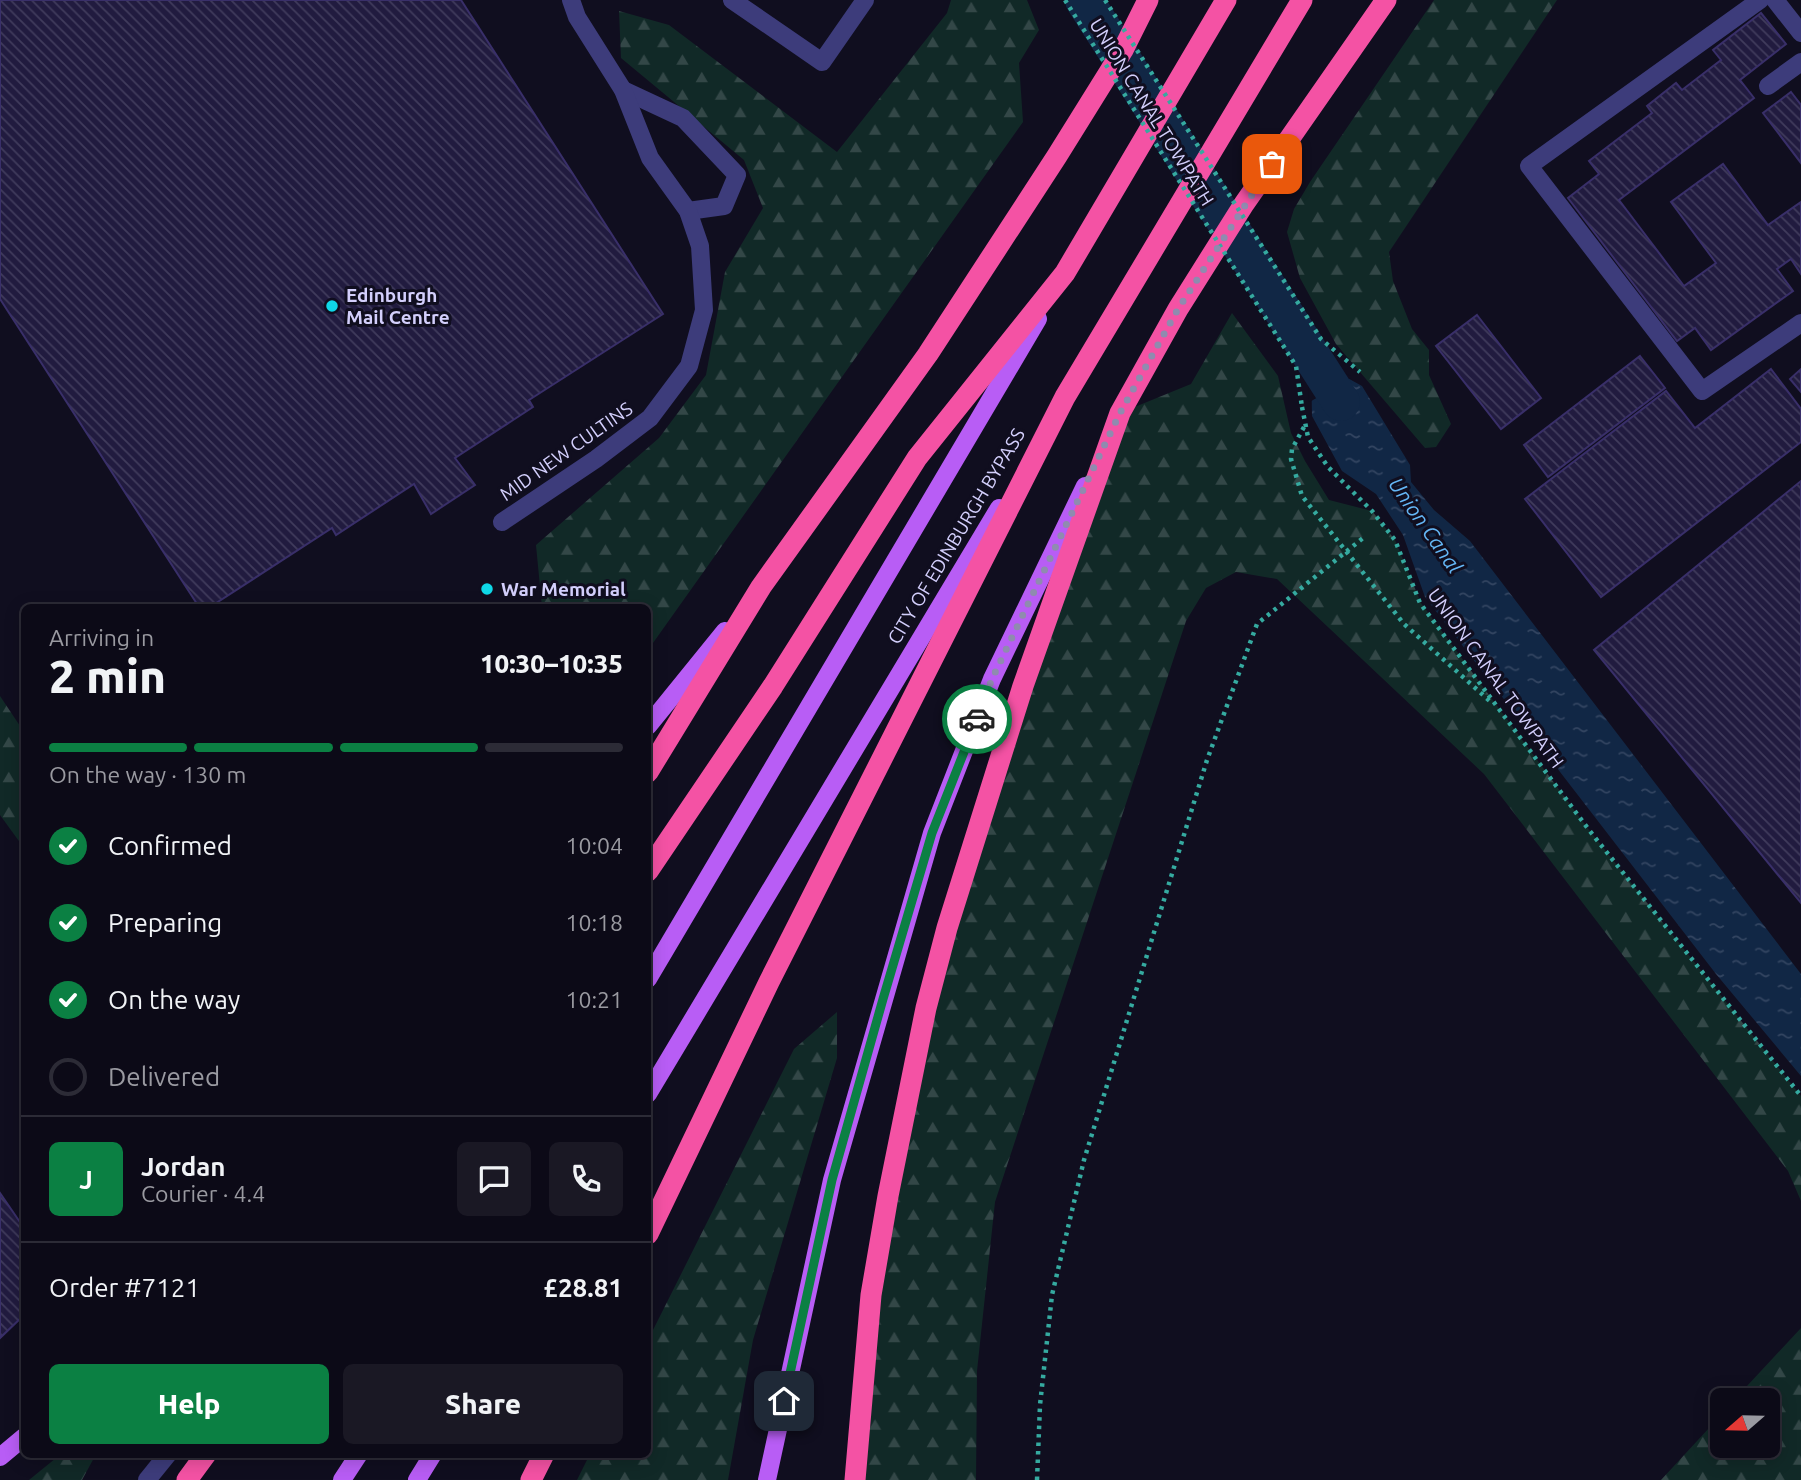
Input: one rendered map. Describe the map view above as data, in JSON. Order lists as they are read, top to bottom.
{
  "streets": {
    "highway": ["CITY OF EDINBURGH BYPASS"],
    "street": ["MID NEW CULTINS"],
    "path": ["UNION CANAL TOWPATH"]
  },
  "water": ["Union Canal"],
  "places": ["Edinburgh Mail Centre", "War Memorial"],
  "north": "left",
  "page": {
    "heading": ["2 min", "Arriving in", "10:30–10:35"],
    "panel": [
      "Jordan",
      "Courier · 4.4",
      "Order #7121",
      "£28.81"
    ],
    "bar": "On the way · 130 m",
    "list": [
      ["Confirmed", "10:04"],
      ["Preparing", "10:18"],
      ["On the way", "10:21"],
      "Delivered"
    ],
    "round": "J",
    "buttons": ["Help", "Share"]
  }
}
